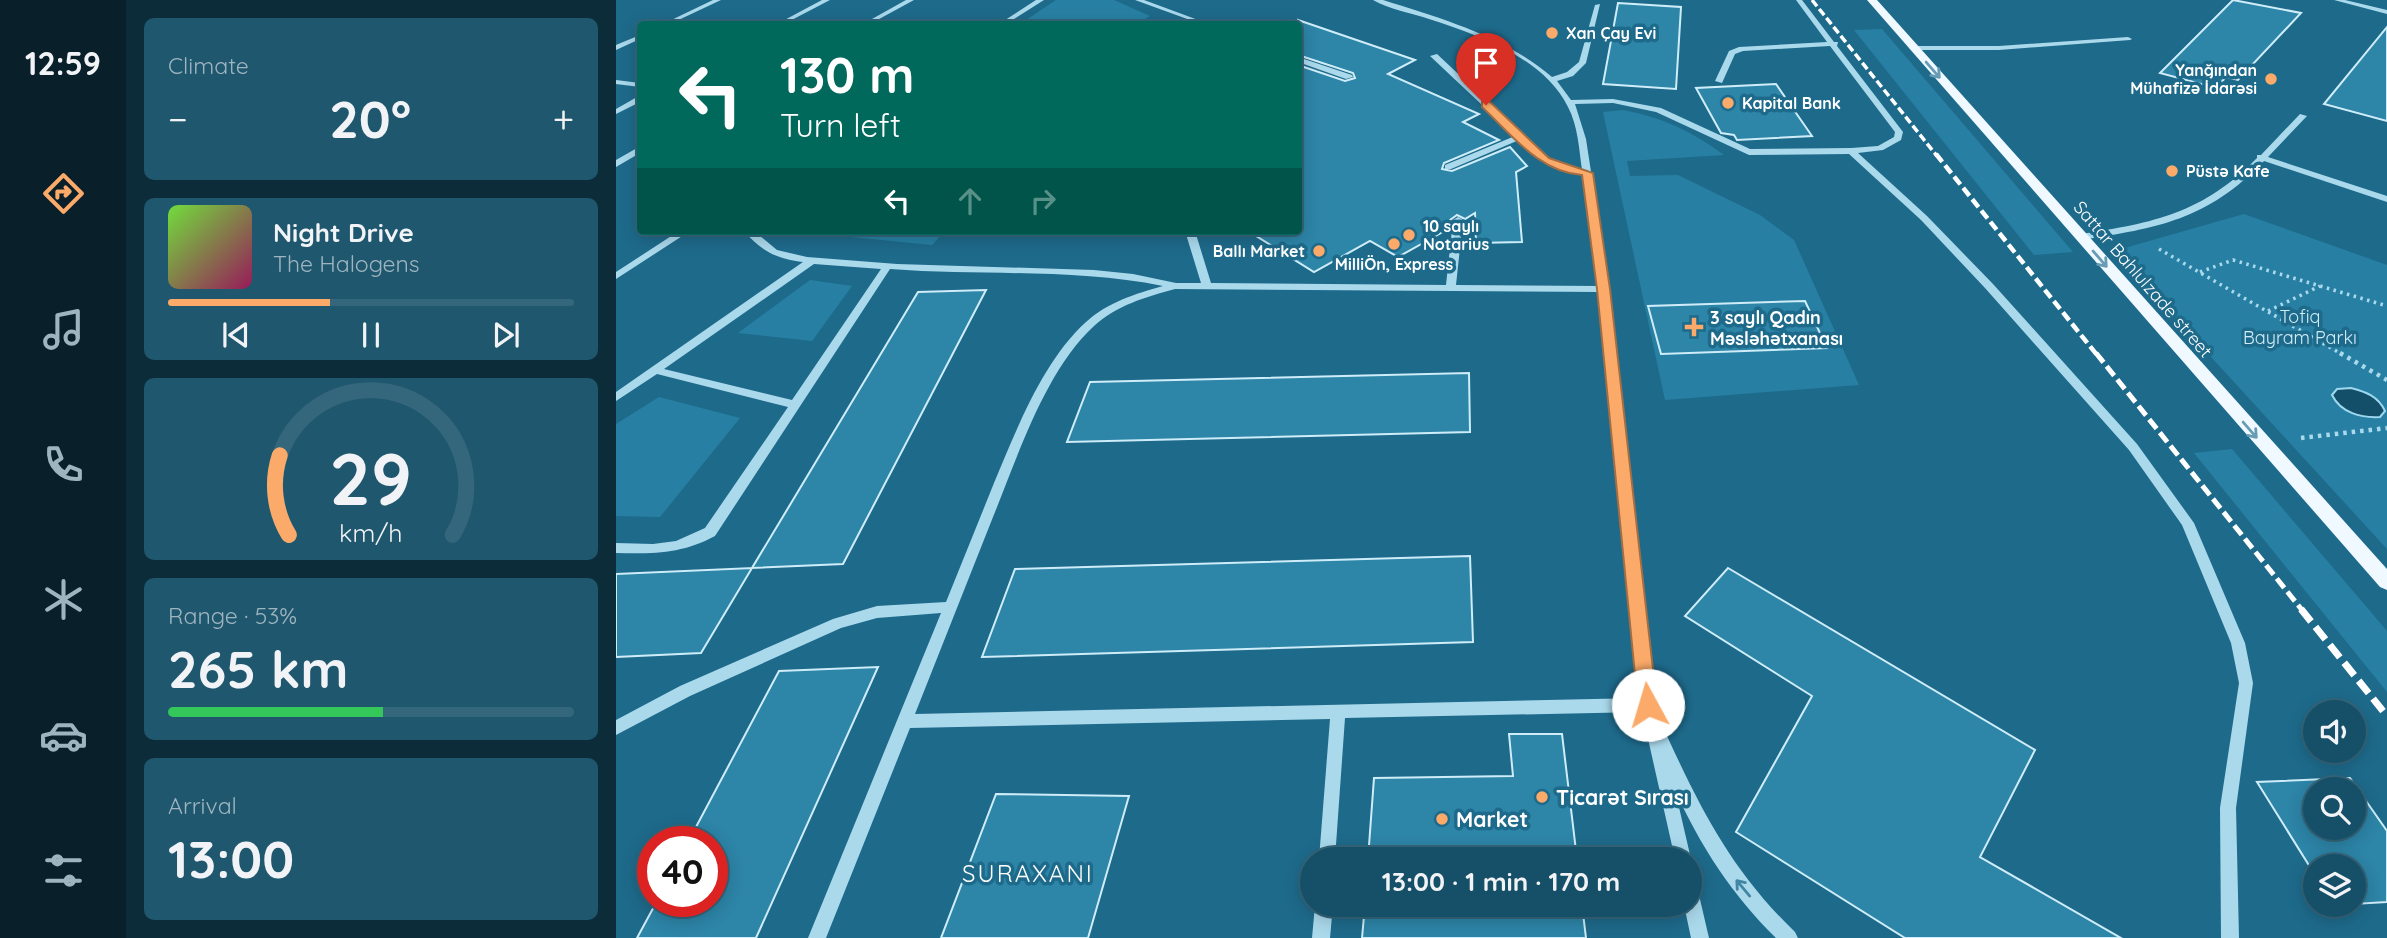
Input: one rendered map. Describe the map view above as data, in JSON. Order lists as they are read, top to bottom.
{
  "streets": {
    "main road": ["Sattar Bahlulzade street"]
  },
  "one_way": ["Sattar Bahlulzade street"],
  "districts": ["SURAXANI"],
  "parks": ["Tofiq Bayram Parkı"],
  "places": {
    "other": [
      "Xan Çay Evi",
      "Yanğından Mühafizə İdarəsi",
      "Kapital Bank",
      "Püstə Kafe",
      "10 saylı Notarius",
      "MilliÖn, Express",
      "Ballı Market",
      "Ticarət Sırası",
      "Market"
    ],
    "health": ["3 saylı Qadın Məsləhətxanası"]
  },
  "page": {
    "tabs": "12:59",
    "tile": [
      "Climate",
      ["Range · 53%", "265 km"],
      ["Arrival", "13:00"]
    ],
    "turn": ["130 m", "Turn left"],
    "heat": ["−", "20°", "+"],
    "song": ["Night Drive", "The Halogens"],
    "limit": "40",
    "trip": "13:00 · 1 min · 170 m",
    "gauge": ["29", "km/h"]
  }
}
